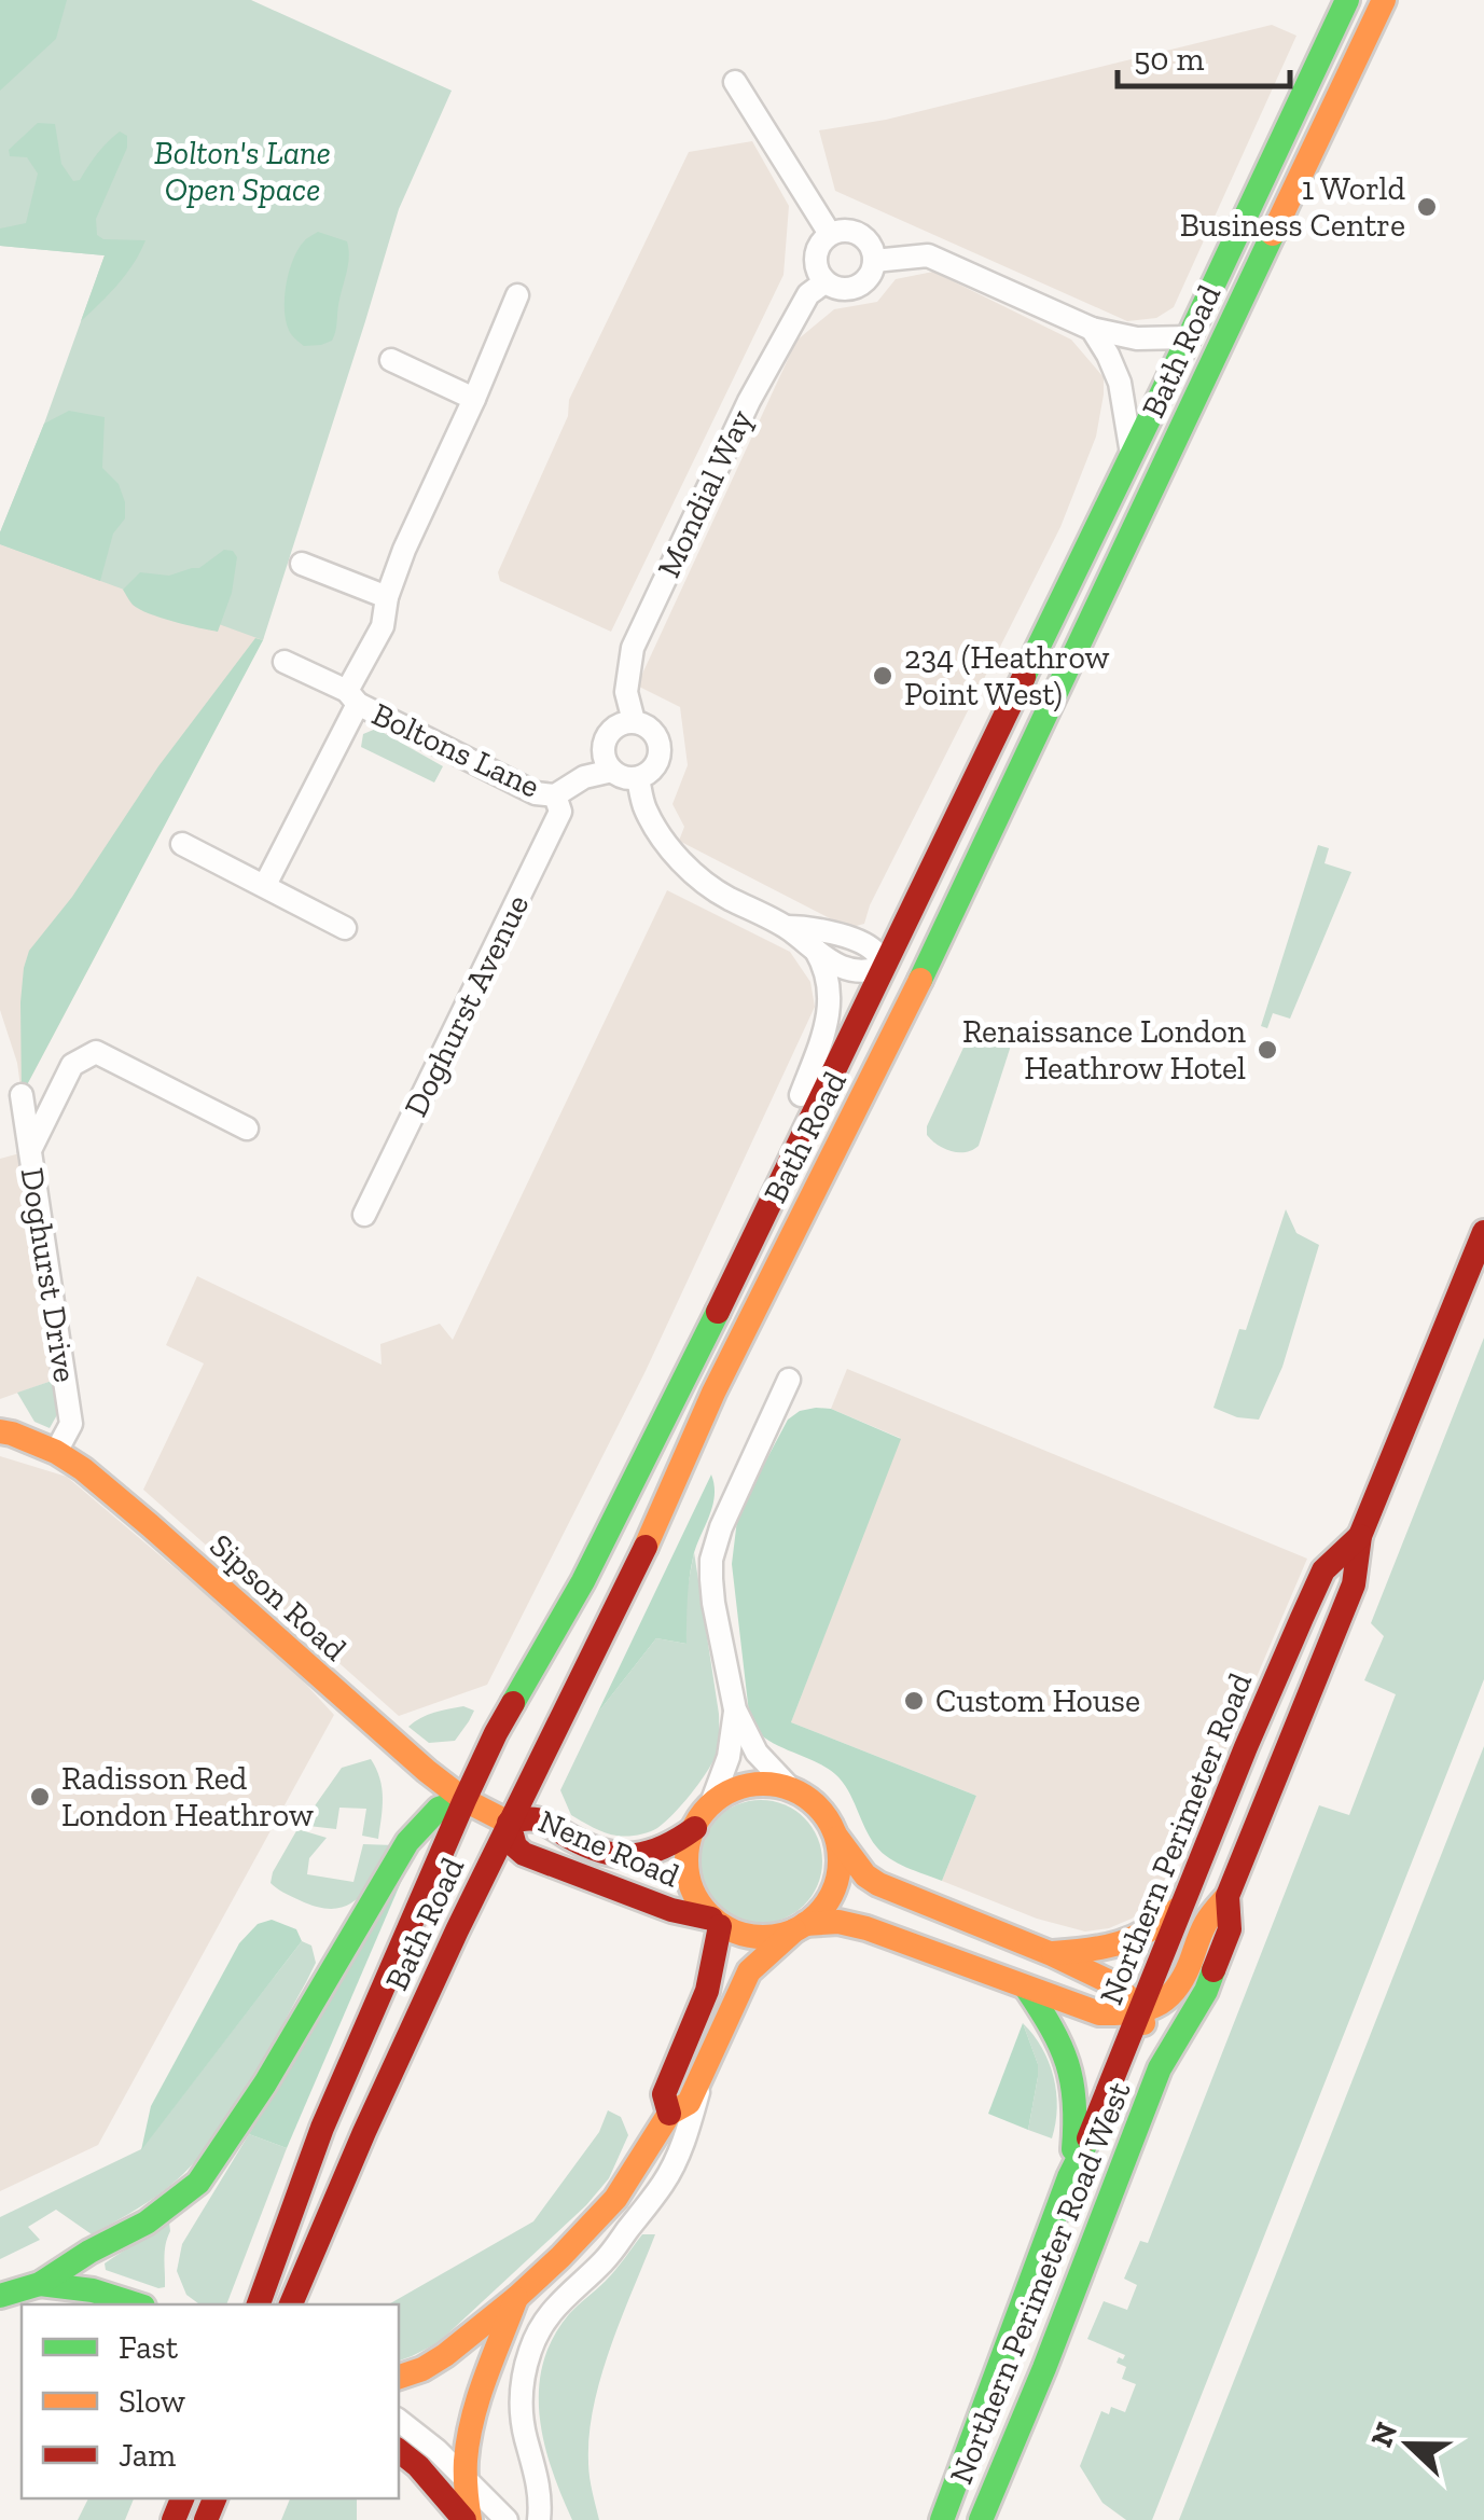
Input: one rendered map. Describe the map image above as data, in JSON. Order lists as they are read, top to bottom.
{
  "streets": {
    "main road": [
      "Bath Road",
      "Sipson Road",
      "Northern Perimeter Road",
      "Nene Road",
      "Northern Perimeter Road West"
    ],
    "street": [
      "Mondial Way",
      "Boltons Lane",
      "Doghurst Avenue",
      "Doghurst Drive"
    ]
  },
  "crossings": [
    ["Bath Road", "Sipson Road"],
    ["Bath Road", "Nene Road"],
    ["Mondial Way", "Boltons Lane"],
    ["Boltons Lane", "Doghurst Avenue"],
    ["Doghurst Drive", "Sipson Road"],
    ["Sipson Road", "Nene Road"],
    ["Northern Perimeter Road", "Northern Perimeter Road West"]
  ],
  "parks": ["Bolton's Lane Open Space"],
  "places": [
    "1 World Business Centre",
    "234 (Heathrow Point West)",
    "Renaissance London Heathrow Hotel",
    "Custom House",
    "Radisson Red London Heathrow"
  ],
  "legend": ["Fast", "Slow", "Jam"],
  "scale_bar": "50 m",
  "north": "left"
}
